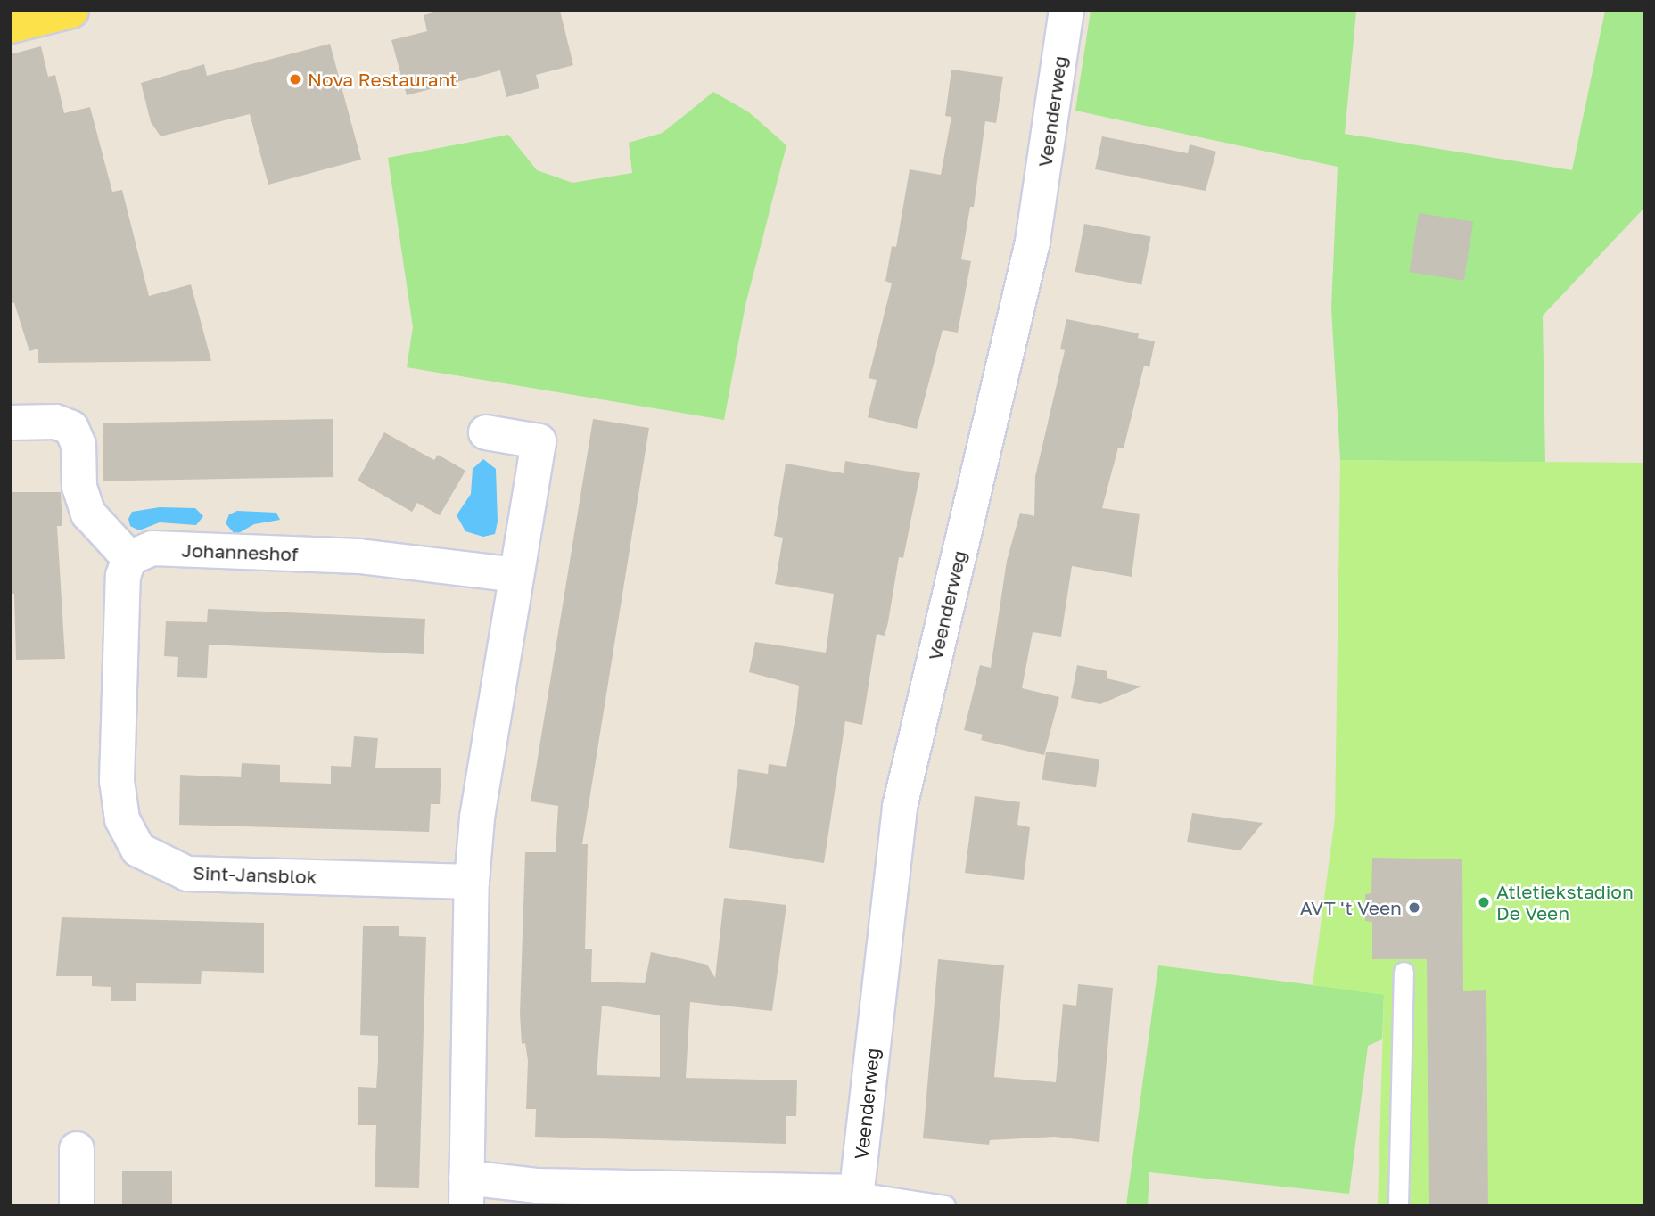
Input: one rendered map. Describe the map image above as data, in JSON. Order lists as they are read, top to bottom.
{
  "streets": {
    "street": ["Veenderweg", "Johanneshof", "Sint-Jansblok"]
  },
  "crossings": [
    ["Johanneshof", "Sint-Jansblok"]
  ],
  "places": ["Nova Restaurant", "Atletiekstadion De Veen", "AVT 't Veen"]
}
